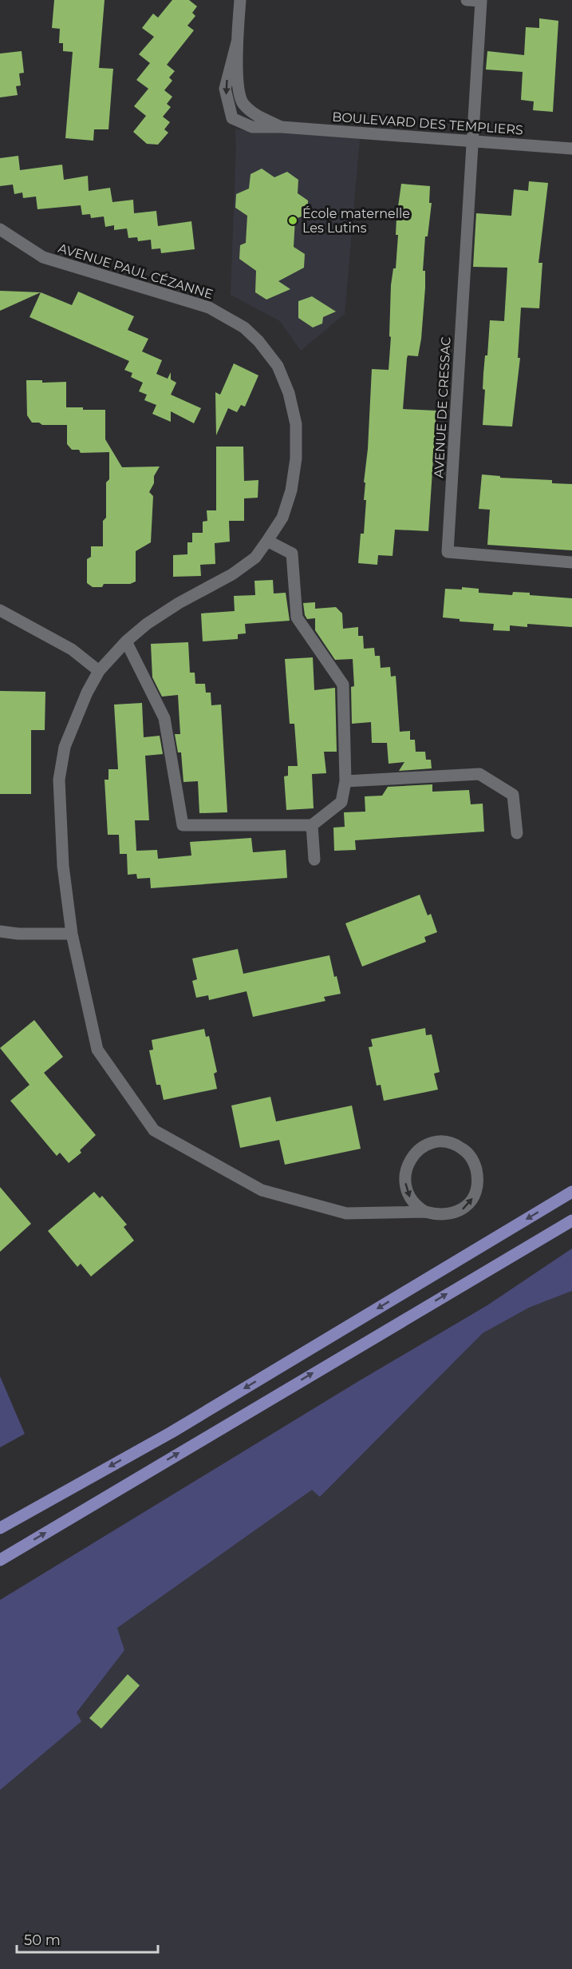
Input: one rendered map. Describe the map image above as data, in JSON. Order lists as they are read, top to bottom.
{
  "streets": {
    "street": ["BOULEVARD DES TEMPLIERS", "AVENUE PAUL CÉZANNE", "AVENUE DE CRESSAC"]
  },
  "crossings": [
    ["BOULEVARD DES TEMPLIERS", "AVENUE DE CRESSAC"]
  ],
  "places": ["École maternelle Les Lutins"],
  "scale_bar": "50 m"
}
